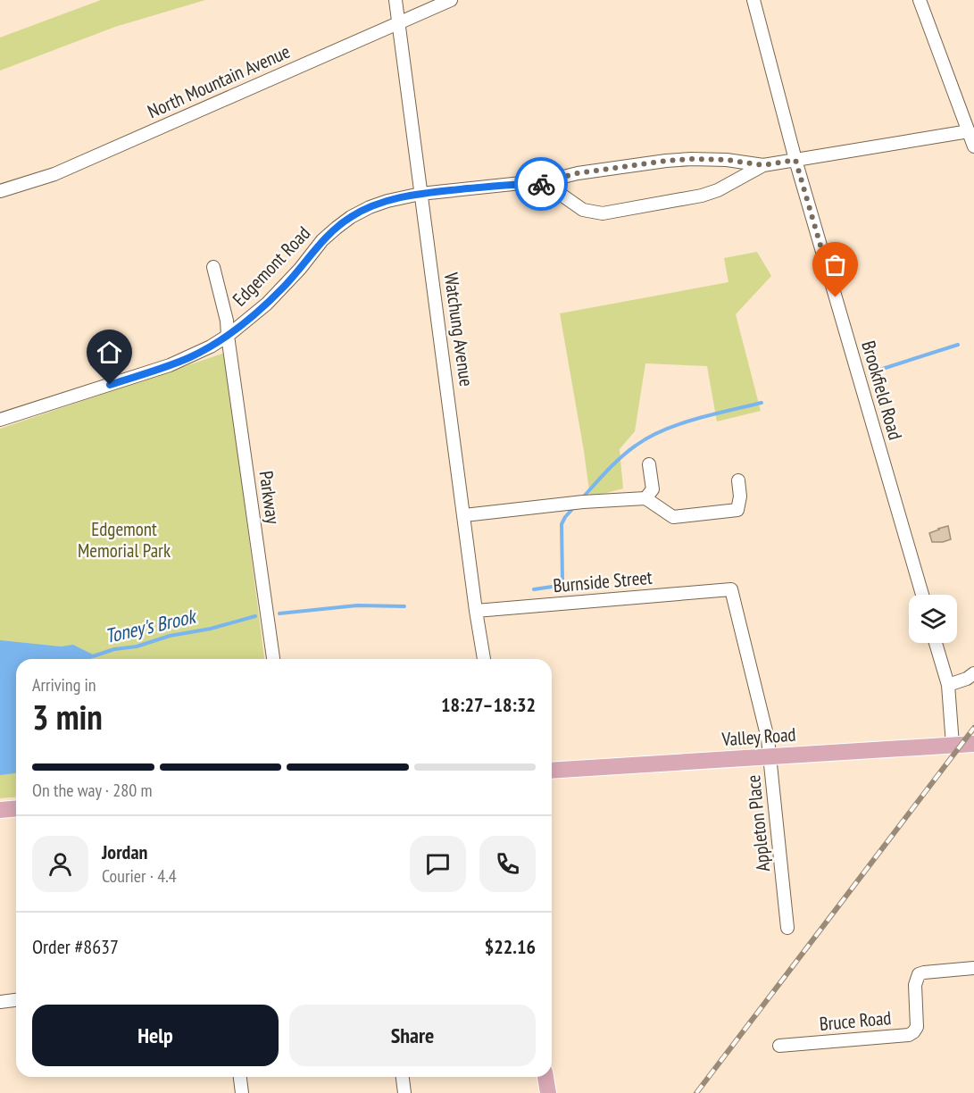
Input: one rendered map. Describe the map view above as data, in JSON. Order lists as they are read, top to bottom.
{
  "streets": {
    "main road": ["Valley Road"],
    "street": [
      "North Mountain Avenue",
      "Edgemont Road",
      "Watchung Avenue",
      "Brookfield Road",
      "Parkway",
      "Burnside Street",
      "Appleton Place",
      "Bruce Road"
    ]
  },
  "crossings": [
    ["North Mountain Avenue", "Watchung Avenue"],
    ["Edgemont Road", "Watchung Avenue"],
    ["Edgemont Road", "Brookfield Road"],
    ["Edgemont Road", "Parkway"],
    ["Watchung Avenue", "Burnside Street"],
    ["Burnside Street", "Appleton Place"],
    ["Valley Road", "Appleton Place"]
  ],
  "water": ["Toney's Brook"],
  "parks": ["Edgemont Memorial Park"],
  "page": {
    "heading": ["3 min", "Arriving in", "18:27–18:32"],
    "panel": [
      "Jordan",
      "Courier · 4.4",
      "Order #8637",
      "$22.16"
    ],
    "bar": "On the way · 280 m",
    "buttons": ["Help", "Share"]
  }
}
